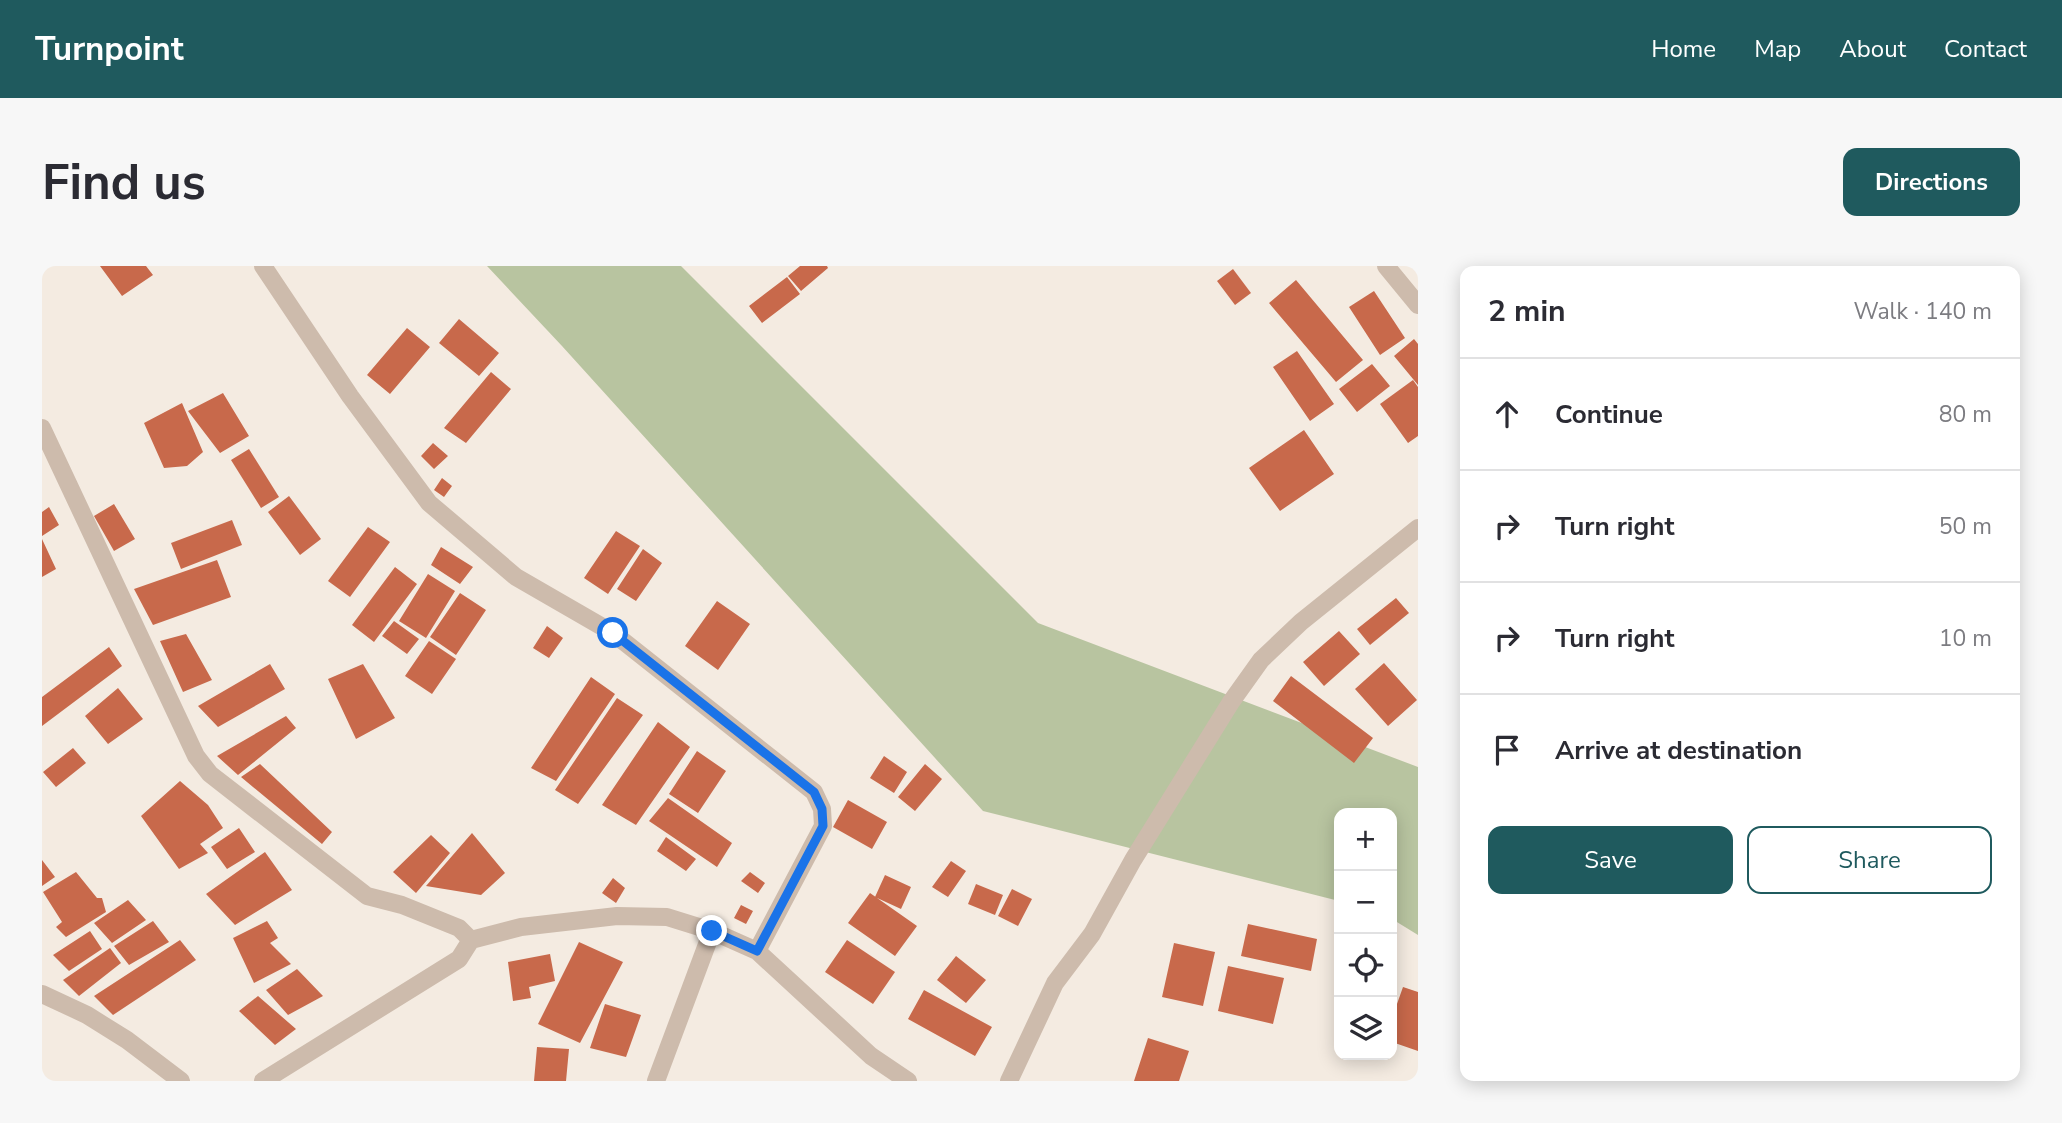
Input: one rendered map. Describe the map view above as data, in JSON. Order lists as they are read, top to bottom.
{
  "page": {
    "header": "Turnpoint",
    "nav": [
      "Home",
      "Map",
      "About",
      "Contact"
    ],
    "buttons": [
      "Directions",
      ["Save", "Share"]
    ],
    "title": "Find us",
    "heading": ["2 min", "Walk · 140 m"],
    "list": [
      ["Continue", "80 m"],
      ["Turn right", "50 m"],
      ["Turn right", "10 m"],
      "Arrive at destination"
    ],
    "map_buttons": ["+", "−"]
  }
}
